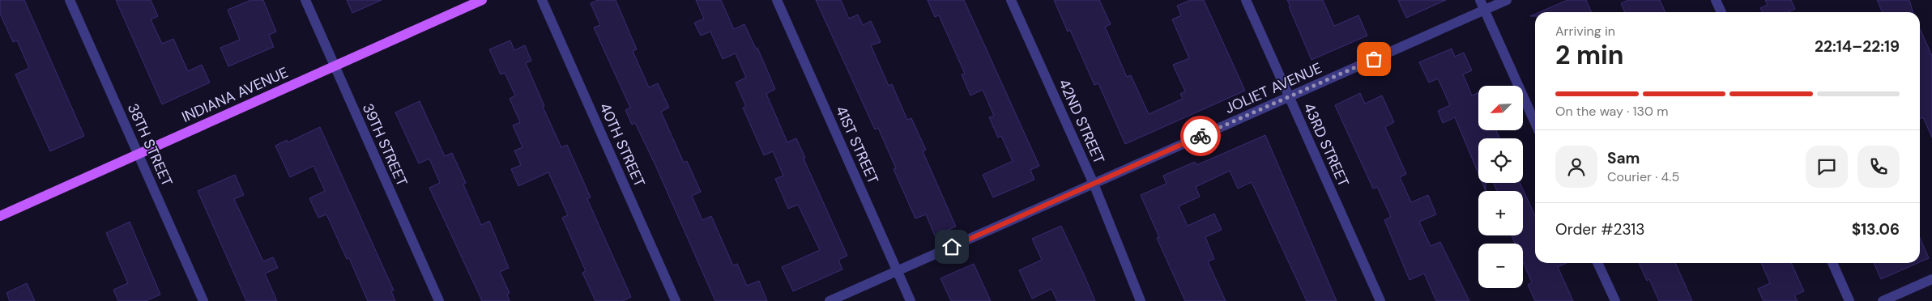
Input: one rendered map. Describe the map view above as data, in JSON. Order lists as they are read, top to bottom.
{
  "streets": {
    "main road": ["INDIANA AVENUE"],
    "street": [
      "JOLIET AVENUE",
      "42ND STREET",
      "38TH STREET",
      "39TH STREET",
      "40TH STREET",
      "41ST STREET",
      "43RD STREET"
    ]
  },
  "crossings": [
    ["JOLIET AVENUE", "42ND STREET"],
    ["JOLIET AVENUE", "41ST STREET"],
    ["JOLIET AVENUE", "43RD STREET"],
    ["INDIANA AVENUE", "38TH STREET"],
    ["INDIANA AVENUE", "39TH STREET"]
  ],
  "north": "bottom left",
  "page": {
    "heading": ["2 min", "Arriving in", "22:14–22:19"],
    "panel": [
      "Sam",
      "Courier · 4.5",
      "Order #2313",
      "$13.06"
    ],
    "bar": "On the way · 130 m",
    "map_buttons": ["+", "−"]
  }
}
